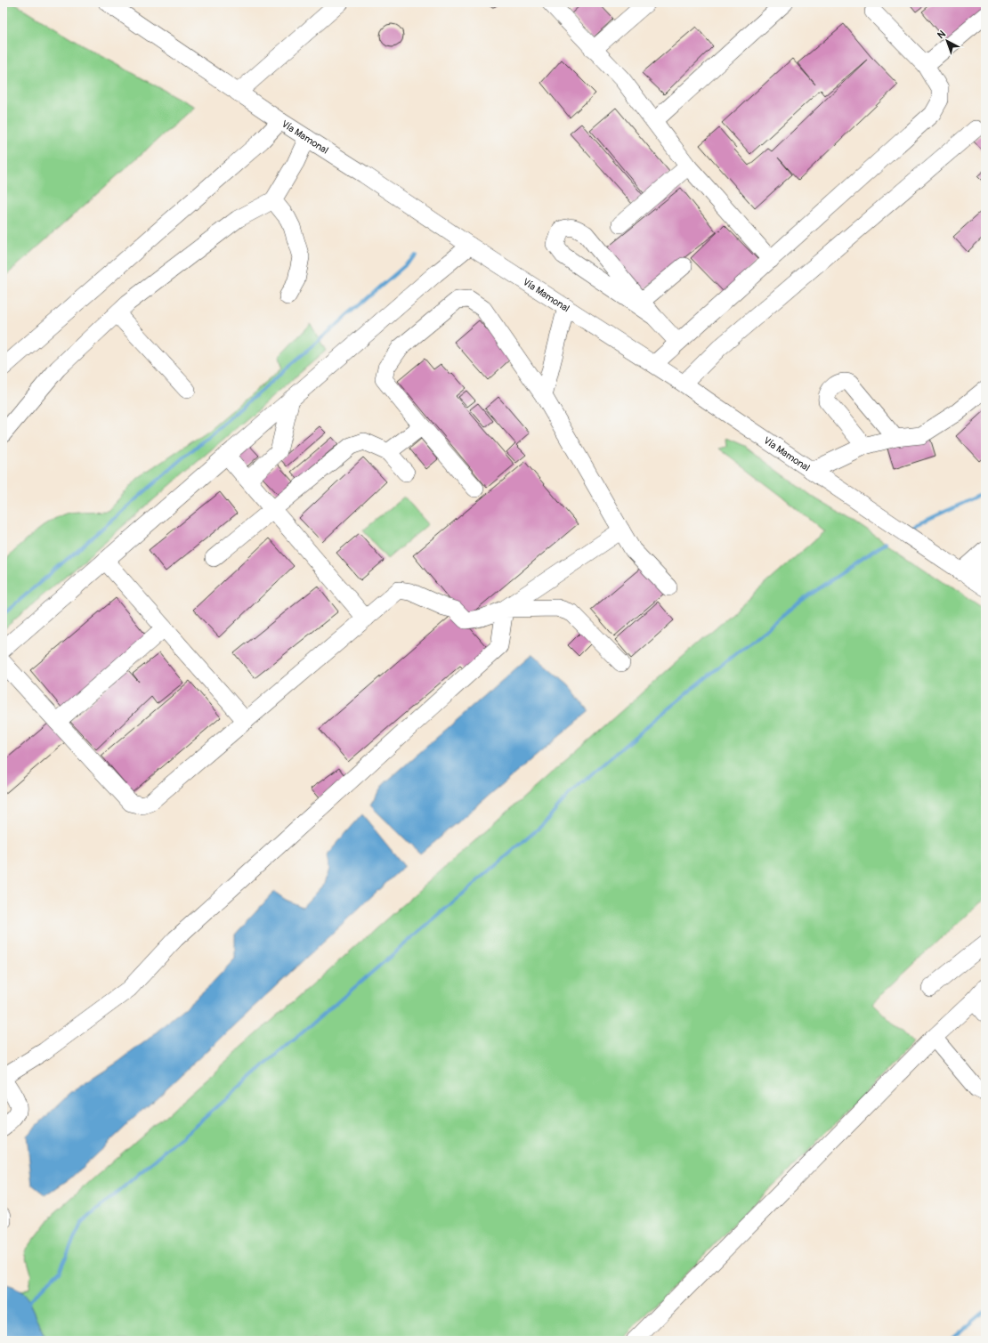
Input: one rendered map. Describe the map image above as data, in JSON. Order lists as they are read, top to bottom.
{
  "streets": {
    "street": ["Vía Mamonal"]
  },
  "north": "top left"
}
